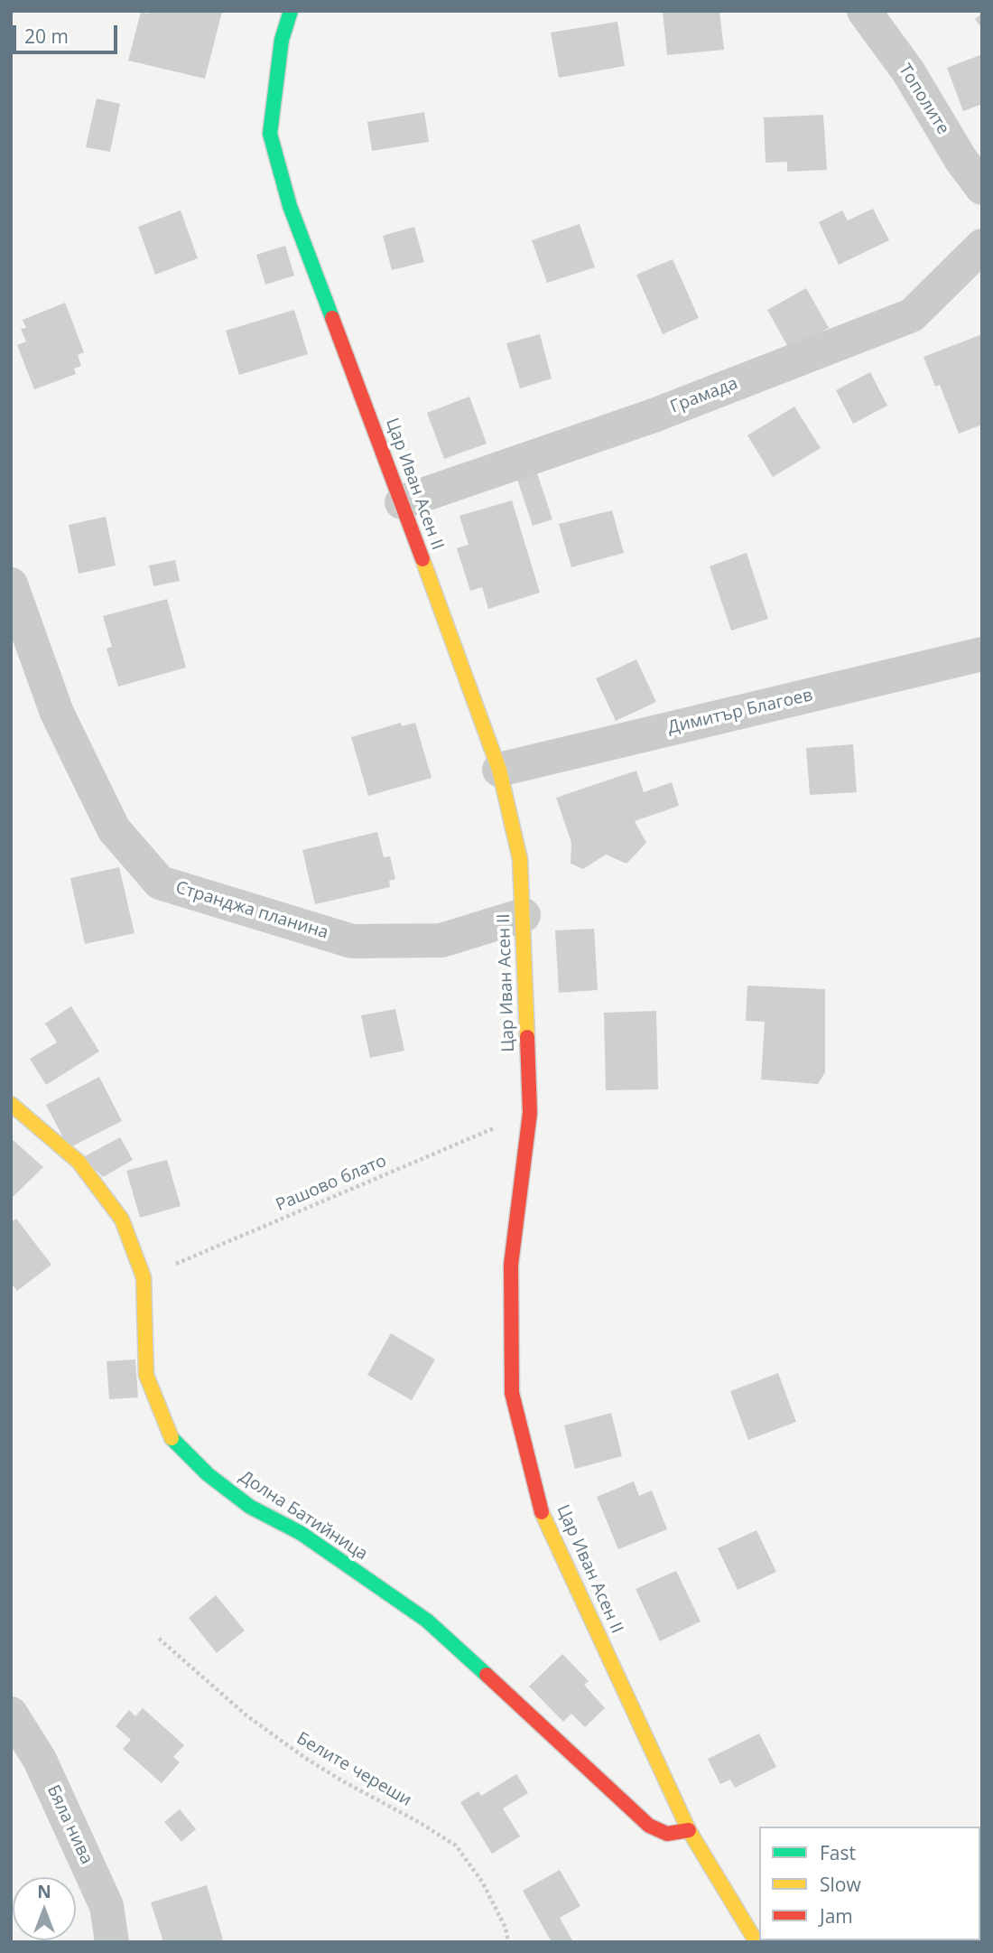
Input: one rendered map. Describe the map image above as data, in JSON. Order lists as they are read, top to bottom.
{
  "streets": {
    "street": [
      "Тополите",
      "Грамада",
      "Цар Иван Асен II",
      "Димитър Благоев",
      "Странджа планина",
      "Долна Батийница",
      "Бяла нива"
    ],
    "path": ["Рашово блато", "Белите череши"]
  },
  "crossings": [
    ["Грамада", "Цар Иван Асен II"],
    ["Цар Иван Асен II", "Димитър Благоев"],
    ["Цар Иван Асен II", "Странджа планина"],
    ["Цар Иван Асен II", "Рашово блато"],
    ["Цар Иван Асен II", "Долна Батийница"],
    ["Рашово блато", "Долна Батийница"]
  ],
  "legend": ["Fast", "Slow", "Jam"],
  "scale_bar": "20 m",
  "north": "top"
}
